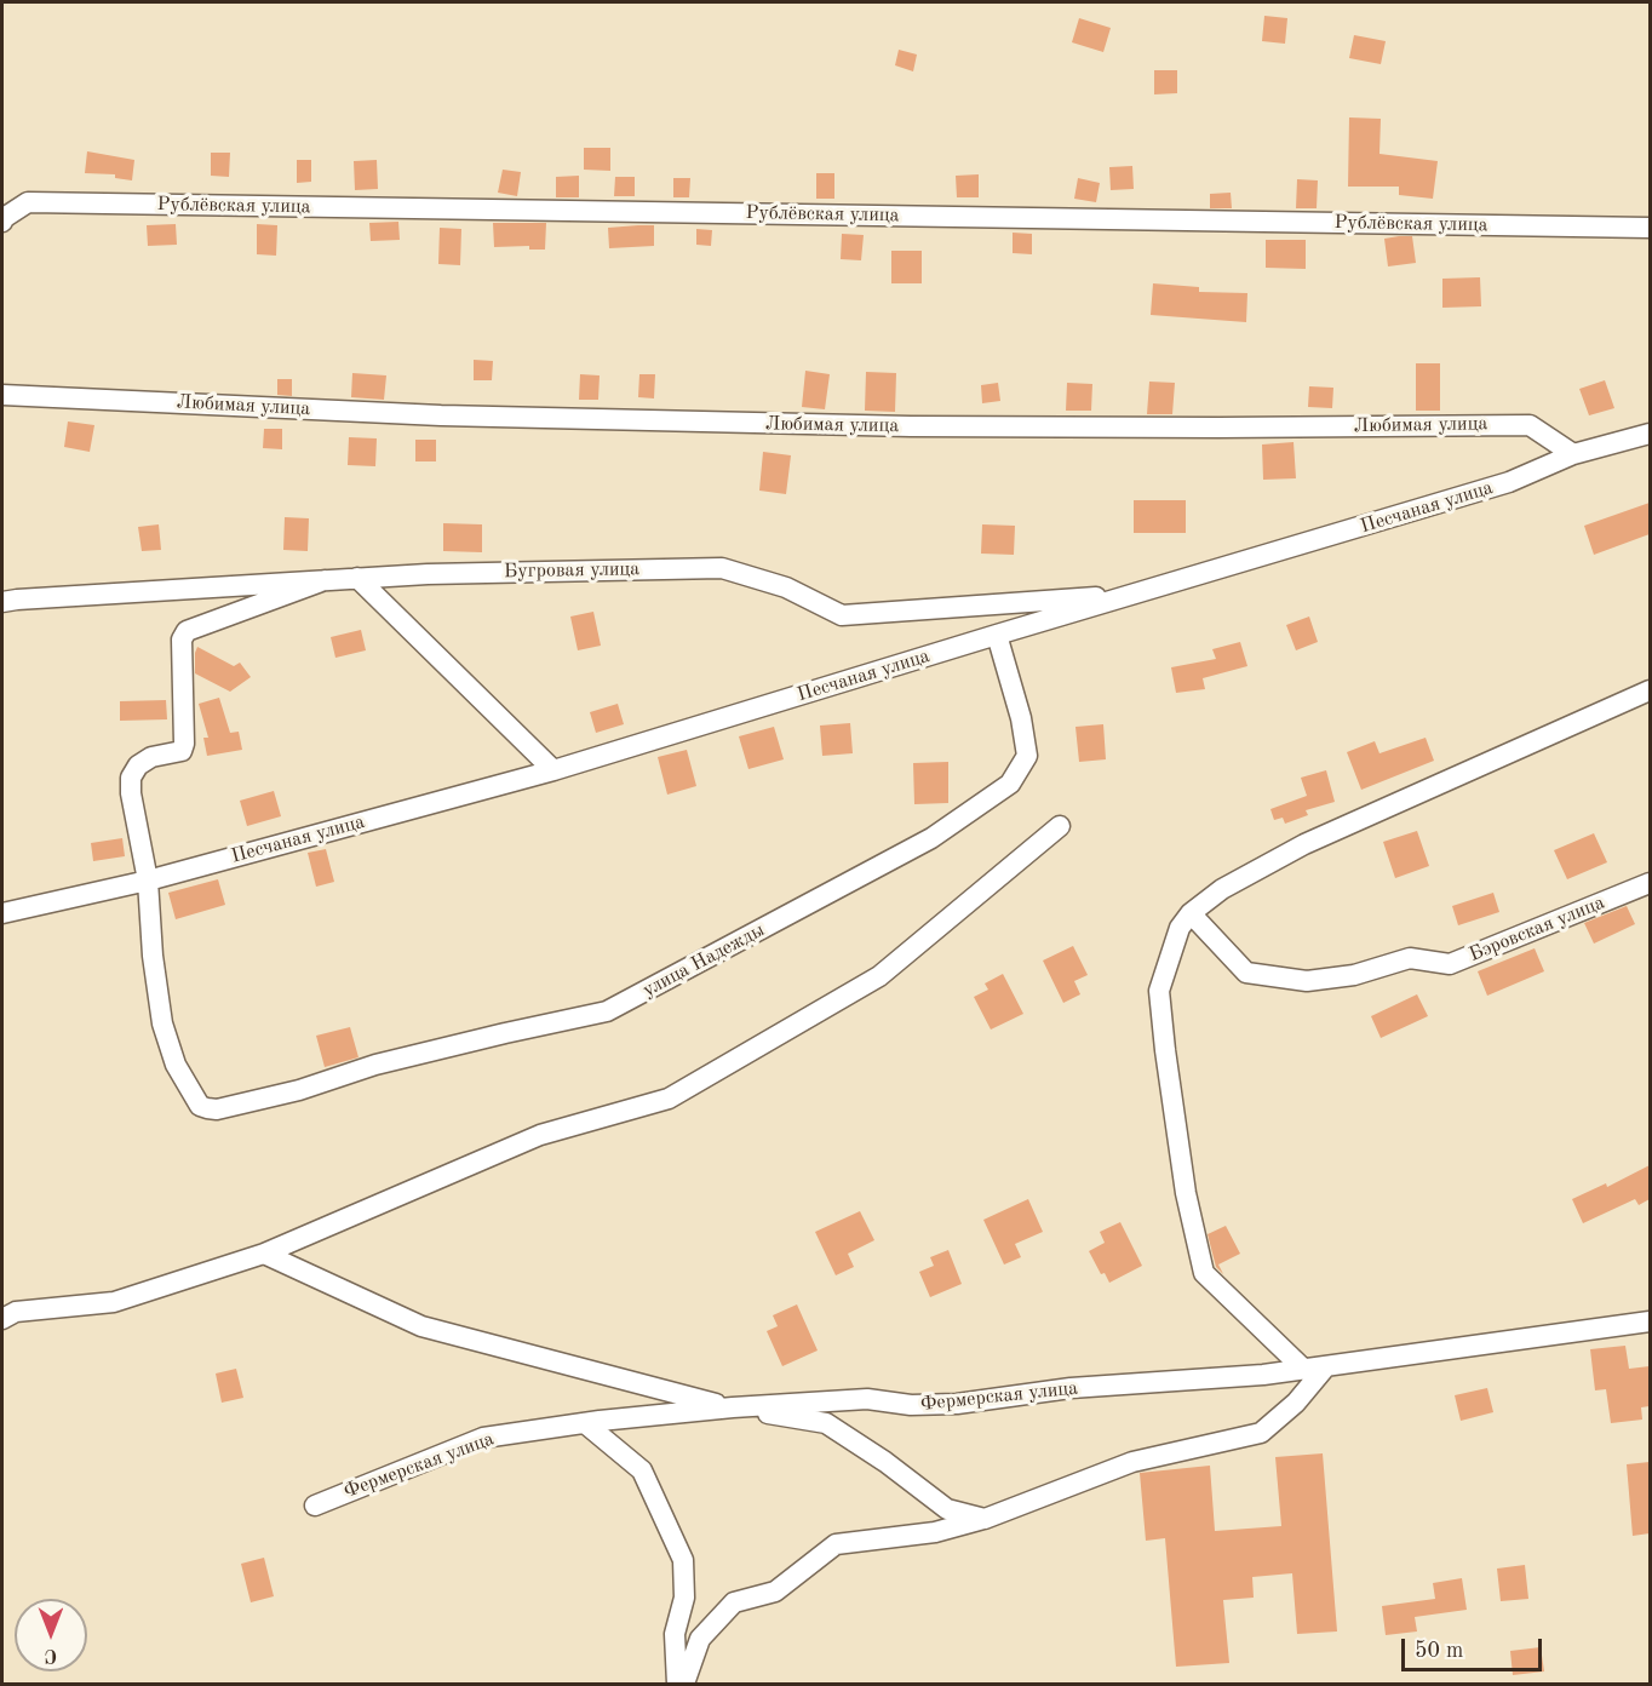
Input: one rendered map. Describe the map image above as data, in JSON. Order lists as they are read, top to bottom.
{
  "streets": {
    "street": [
      "Рублёвская улица",
      "Любимая улица",
      "Песчаная улица",
      "Бугровая улица",
      "Бэровская улица",
      "улица Надежды",
      "Фермерская улица"
    ]
  },
  "crossings": [
    ["Любимая улица", "Песчаная улица"],
    ["Песчаная улица", "Бугровая улица"],
    ["Песчаная улица", "улица Надежды"]
  ],
  "scale_bar": "50 m",
  "north": "bottom"
}
